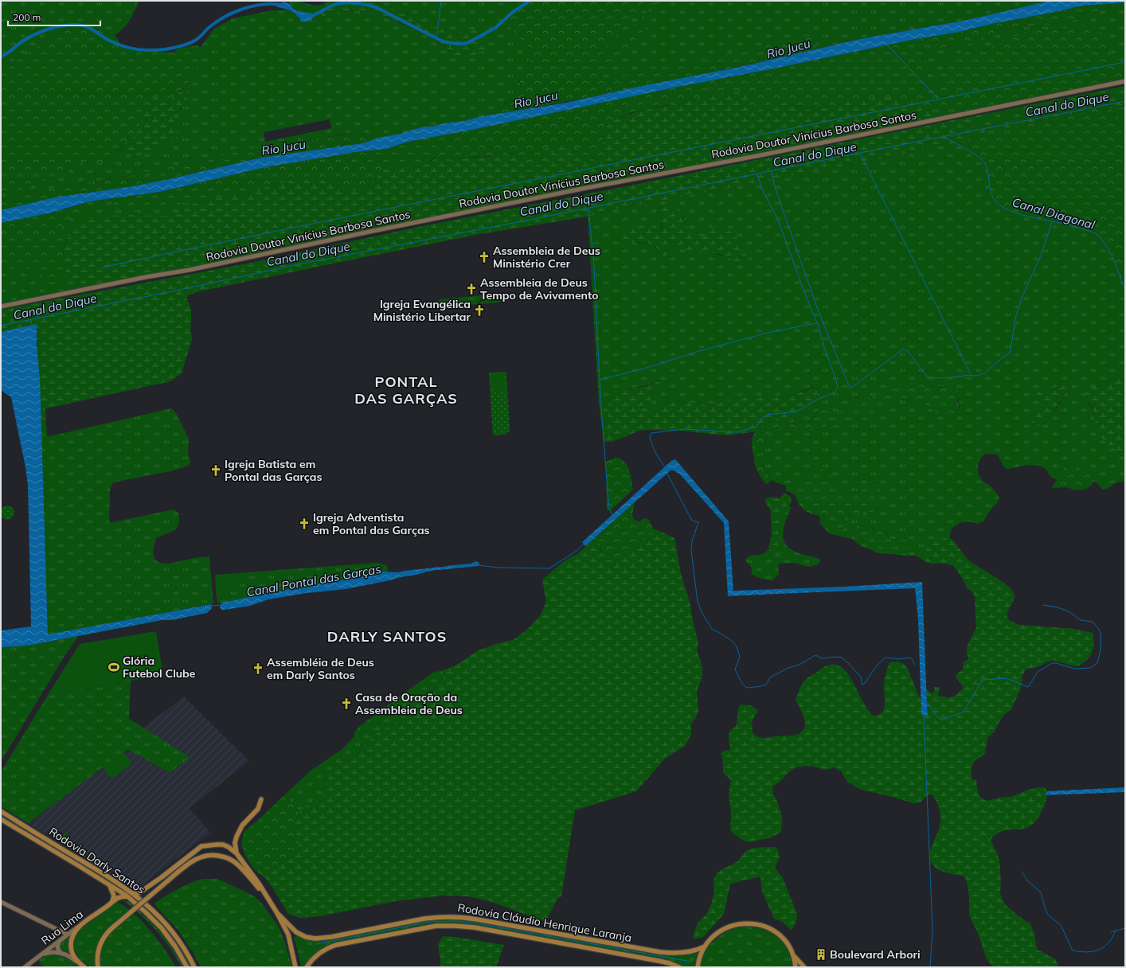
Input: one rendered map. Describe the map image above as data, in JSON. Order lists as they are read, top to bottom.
{
  "streets": {
    "main road": [
      "Rodovia Doutor Vinícius Barbosa Santos",
      "Rodovia Darly Santos",
      "Rodovia Cláudio Henrique Laranja",
      "Rua Lima"
    ]
  },
  "crossings": [
    ["Rodovia Darly Santos", "Rua Lima"]
  ],
  "districts": ["PONTAL DAS GARÇAS", "DARLY SANTOS"],
  "water": [
    "Rio Jucu",
    "Canal do Dique",
    "Canal Diagonal",
    "Canal Pontal das Garças"
  ],
  "places": {
    "church": [
      "Assembleia de Deus Ministério Crer",
      "Assembleia de Deus Tempo de Avivamento",
      "Igreja Evangélica Ministério Libertar",
      "Igreja Batista em Pontal das Garças",
      "Igreja Adventista em Pontal das Garças",
      "Assembléia de Deus em Darly Santos",
      "Casa de Oração da Assembleia de Deus"
    ],
    "sports": ["Glória Futebol Clube"],
    "building": ["Boulevard Arbori"]
  },
  "scale_bar": "200 m"
}
